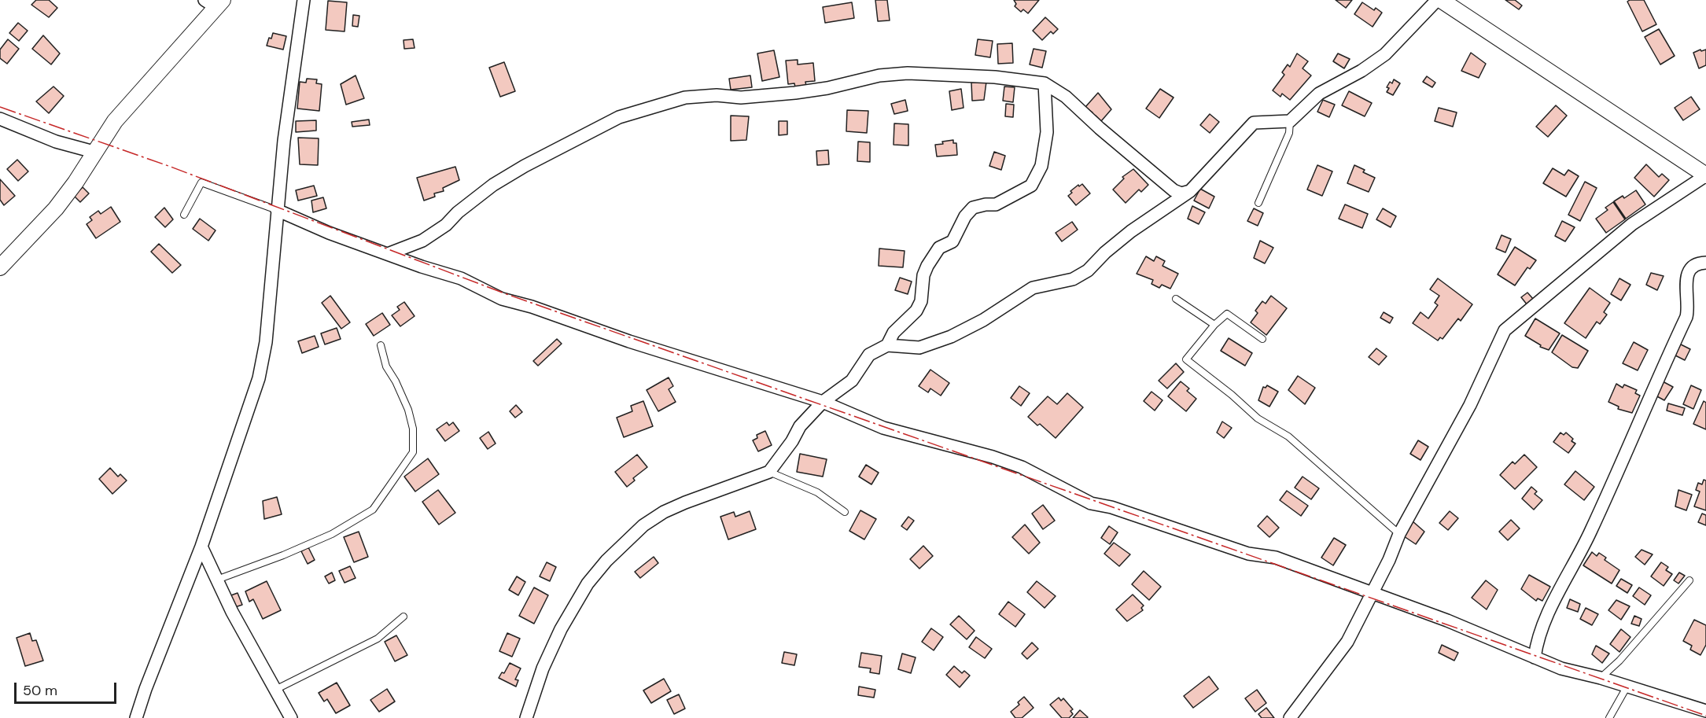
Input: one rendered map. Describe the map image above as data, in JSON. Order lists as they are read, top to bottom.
{
  "scale_bar": "50 m"
}
